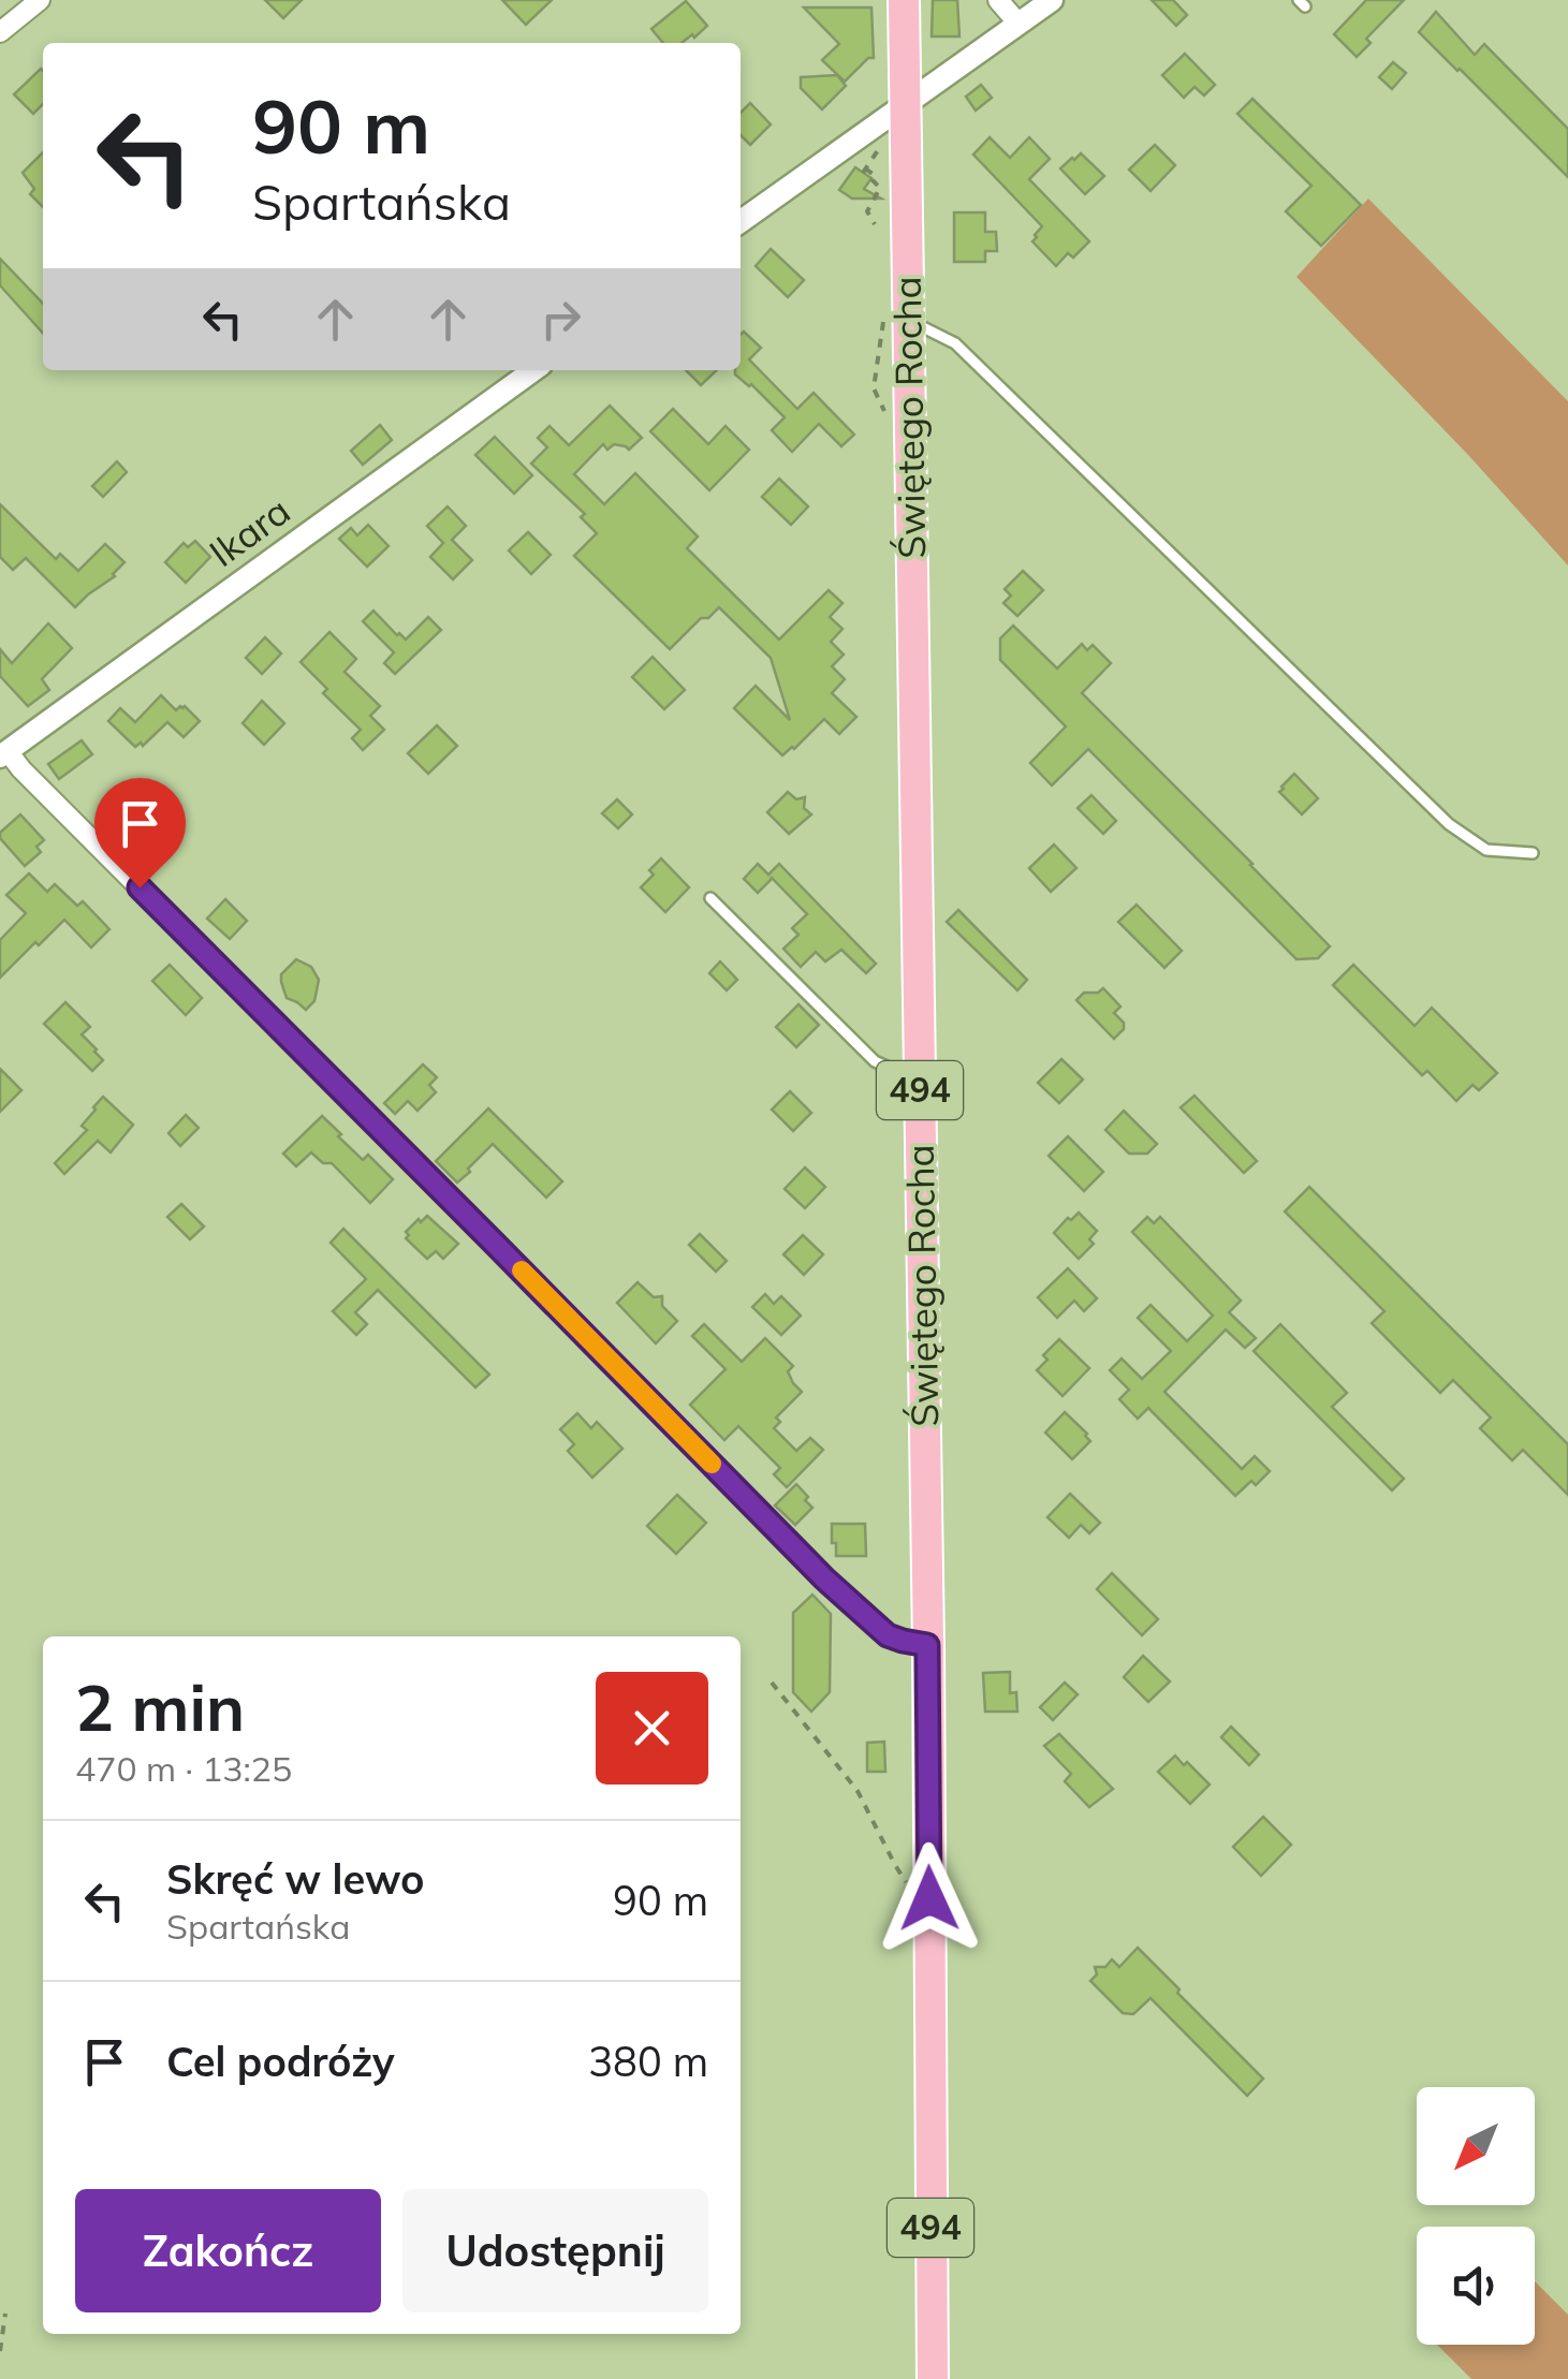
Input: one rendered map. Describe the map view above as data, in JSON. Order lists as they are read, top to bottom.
{
  "streets": {
    "main road": ["Świętego Rocha", "494"],
    "street": ["Ikara"]
  },
  "north": "bottom left",
  "page": {
    "turn": ["90 m", "Spartańska"],
    "heading": ["2 min", "470 m · 13:25"],
    "list": [
      {
        "name": "Skręć w lewo",
        "note": "Spartańska",
        "value": "90 m"
      },
      {
        "name": "Cel podróży",
        "value": "380 m"
      }
    ],
    "buttons": ["Zakończ", "Udostępnij"]
  }
}
